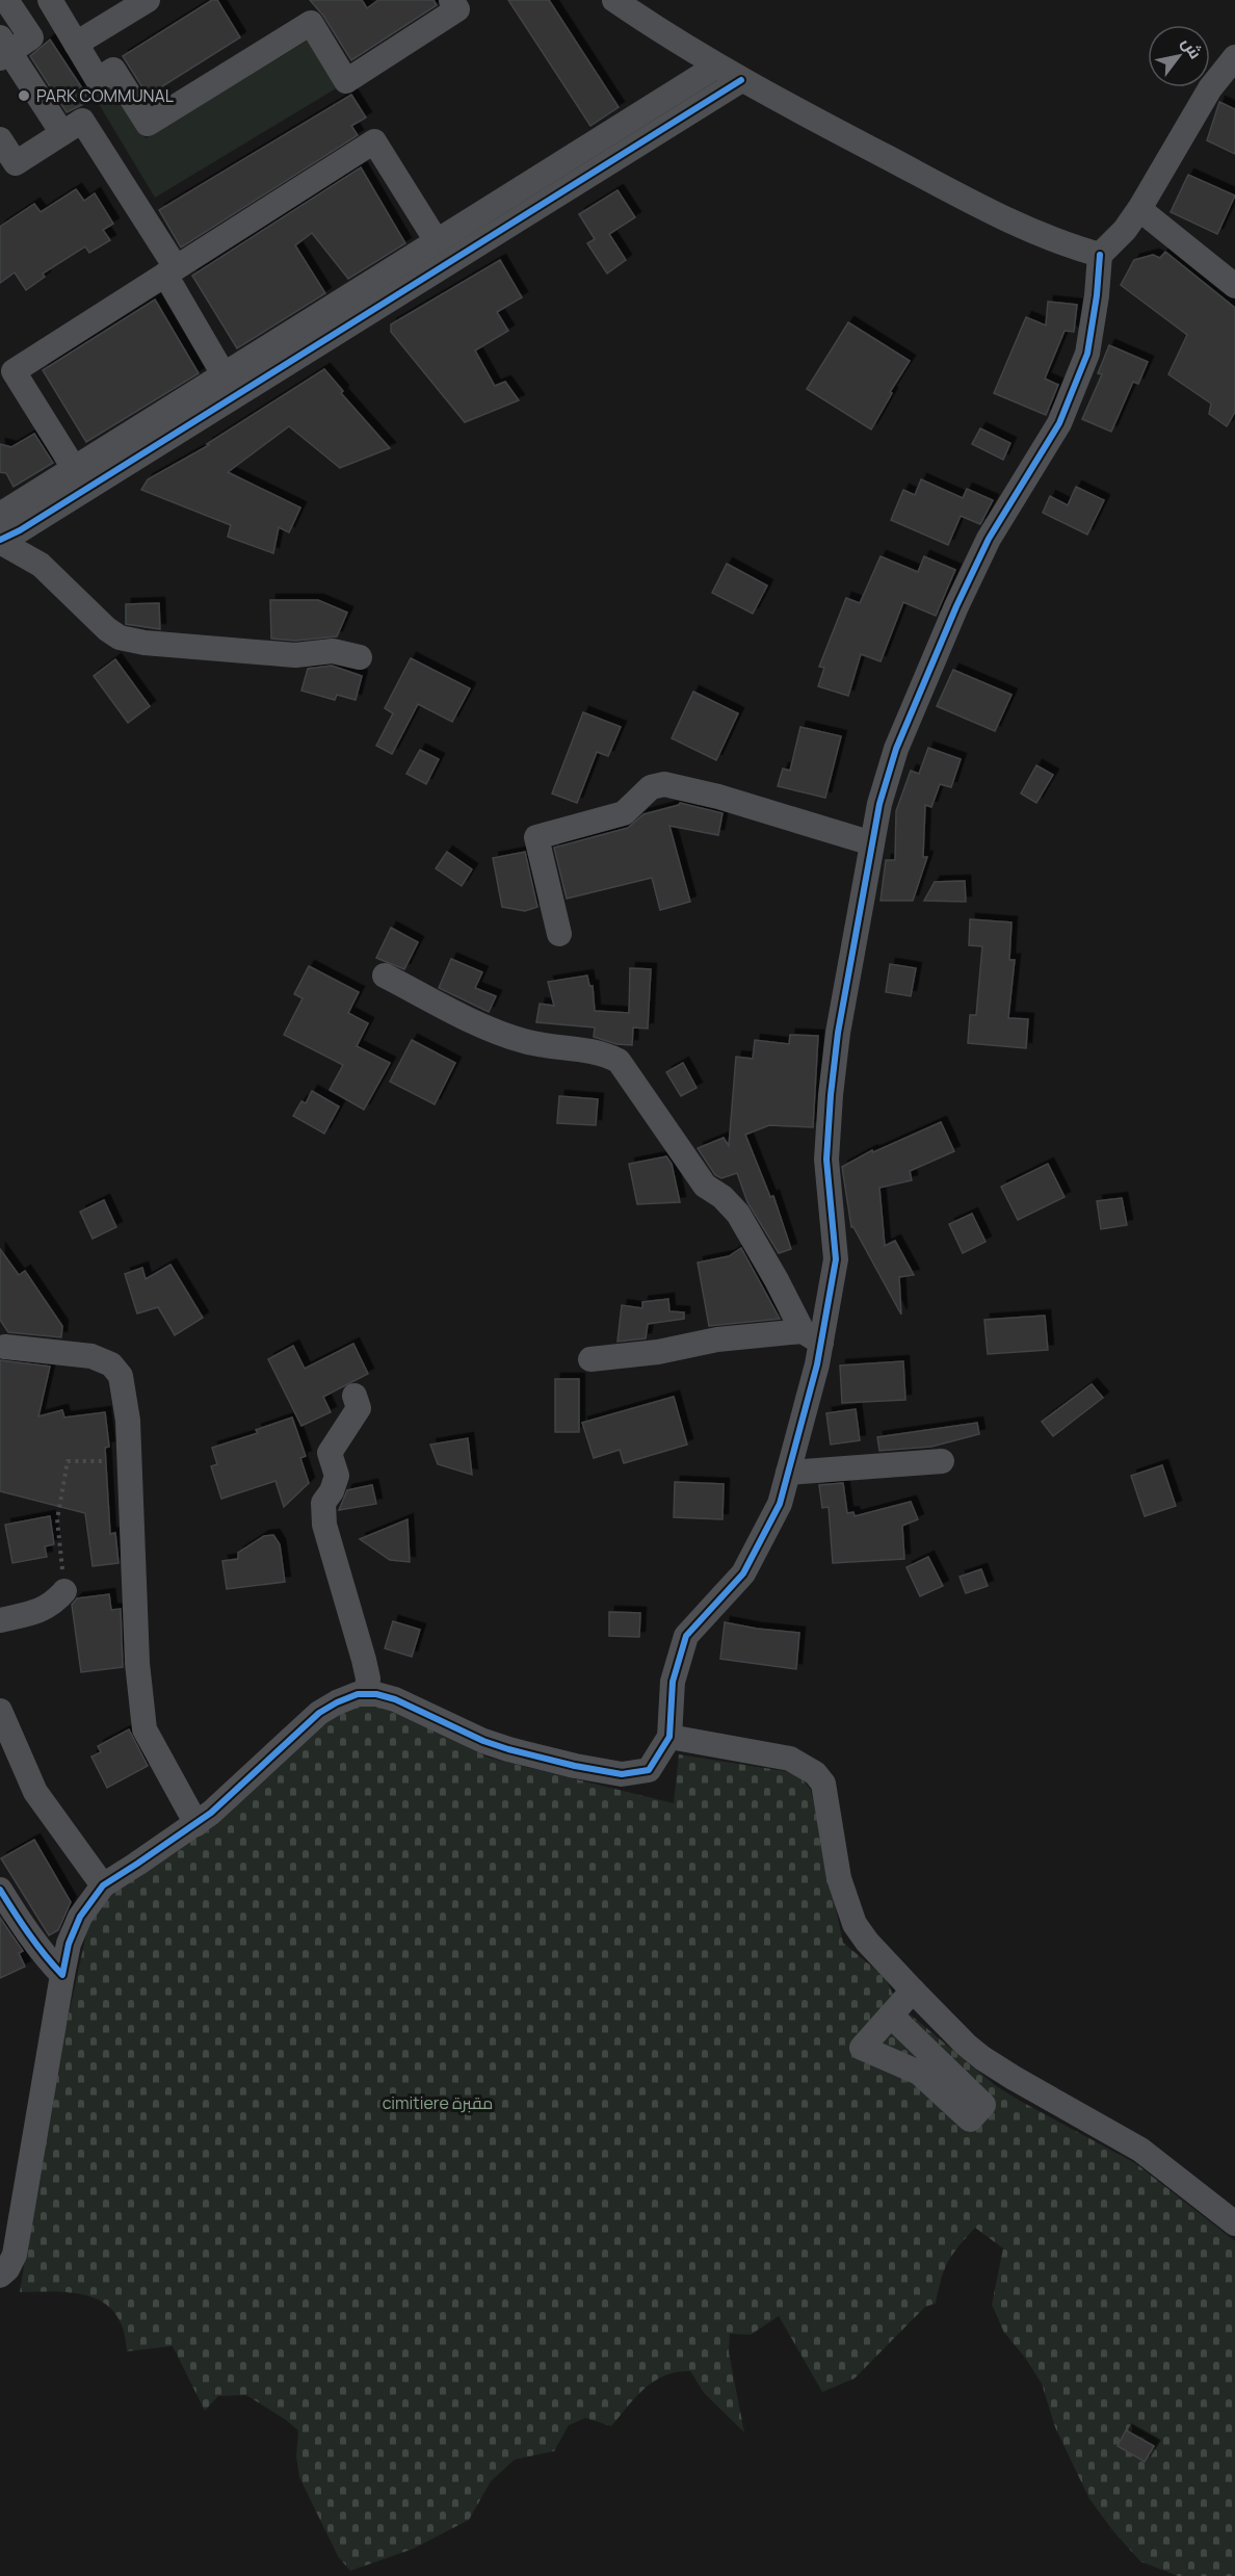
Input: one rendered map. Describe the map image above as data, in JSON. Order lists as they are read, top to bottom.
{
  "parks": ["cimitiere مقبرة"],
  "places": ["PARK COMMUNAL"],
  "north": "top right"
}
